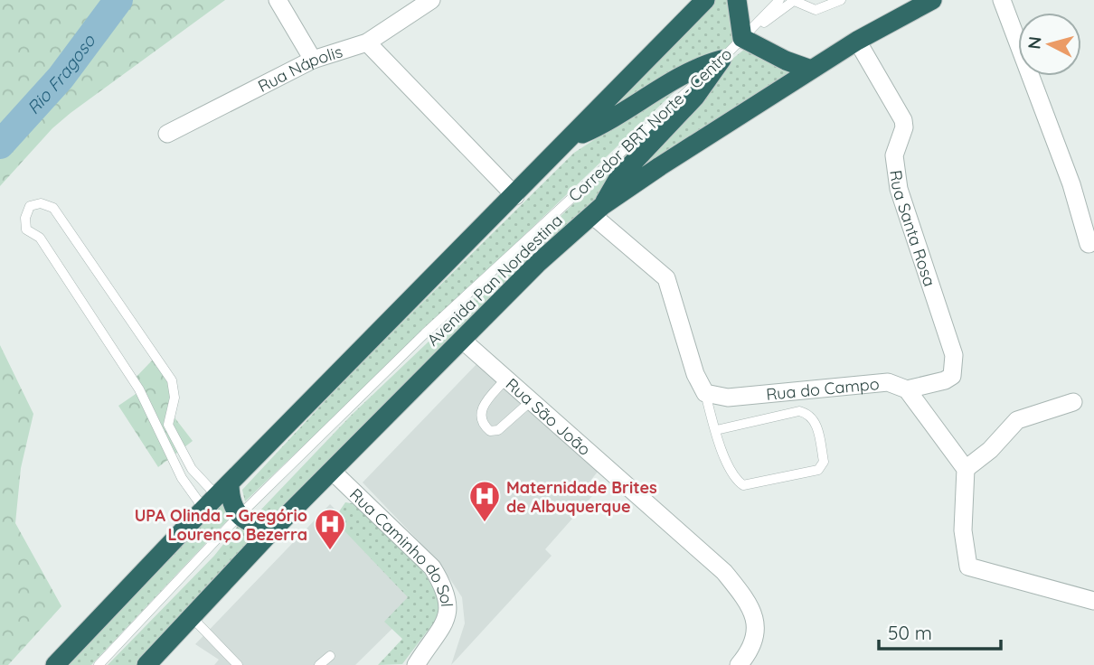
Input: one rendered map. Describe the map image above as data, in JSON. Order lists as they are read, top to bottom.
{
  "streets": {
    "highway": ["Avenida Pan Nordestina"],
    "street": [
      "Rua Nápolis",
      "Rua Santa Rosa",
      "Rua do Campo",
      "Rua São João",
      "Rua Caminho do Sol"
    ],
    "lane": ["Corredor BRT Norte - Centro"]
  },
  "crossings": [
    ["Rua Santa Rosa", "Avenida Pan Nordestina"],
    ["Rua Santa Rosa", "Rua do Campo"],
    ["Avenida Pan Nordestina", "Rua São João"],
    ["Avenida Pan Nordestina", "Rua Caminho do Sol"]
  ],
  "water": ["Rio Fragoso"],
  "places": {
    "hospital": ["Maternidade Brites de Albuquerque", "UPA Olinda – Gregório Lourenço Bezerra"]
  },
  "scale_bar": "50 m",
  "north": "left"
}
